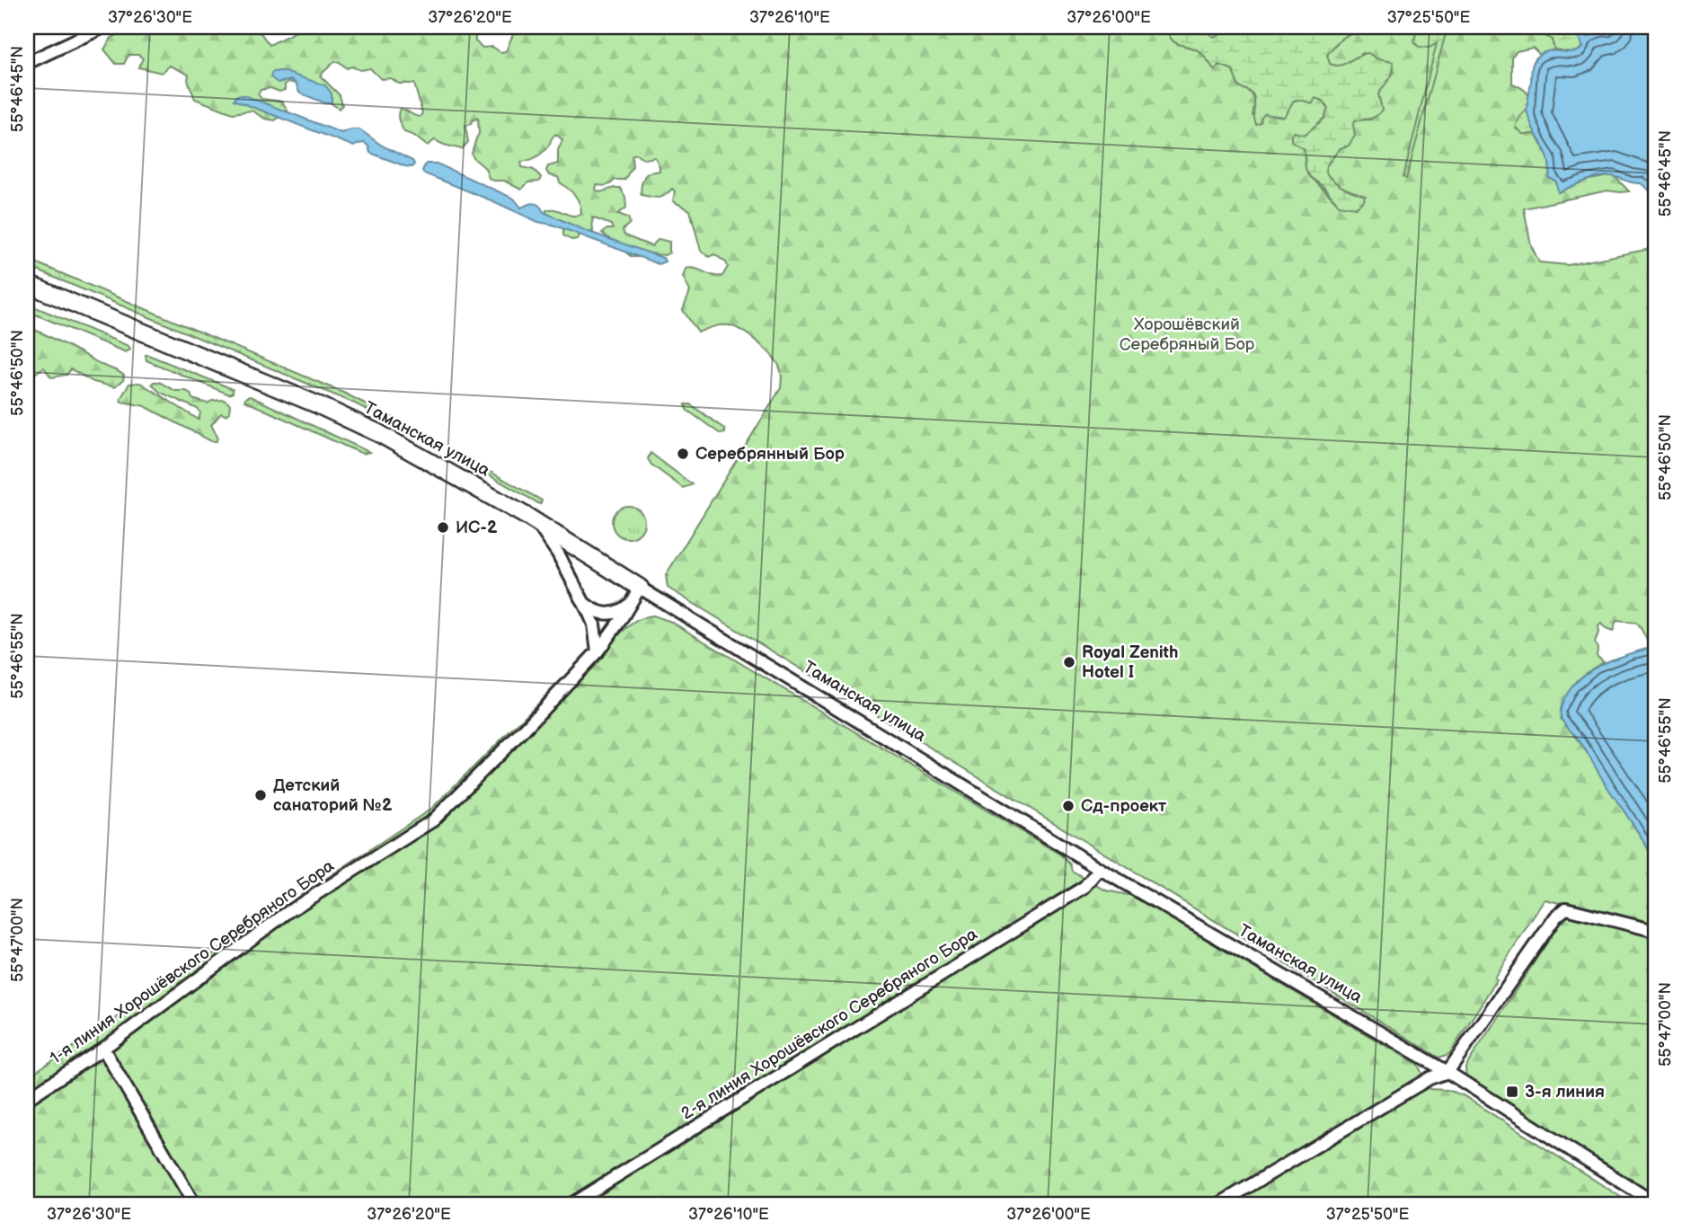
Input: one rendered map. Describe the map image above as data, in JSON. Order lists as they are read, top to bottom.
{
  "streets": {
    "street": ["Таманская улица", "1-я линия Хорошёвского Серебряного Бора", "2-я линия Хорошёвского Серебряного Бора"]
  },
  "crossings": [
    ["Таманская улица", "1-я линия Хорошёвского Серебряного Бора"],
    ["Таманская улица", "2-я линия Хорошёвского Серебряного Бора"]
  ],
  "parks": ["Хорошёвский Серебряный Бор"],
  "places": {
    "other": [
      "Серебрянный Бор",
      "ИС-2",
      "Royal Zenith Hotel I",
      "Детский санаторий №2",
      "Сд-проект"
    ],
    "transit": ["3-я линия"]
  },
  "coordinates": [
    "37°26'30\"E",
    "37°26'20\"E",
    "37°26'10\"E",
    "37°26'00\"E",
    "37°25'50\"E",
    "55°46'45\"N",
    "55°46'50\"N",
    "55°46'55\"N",
    "55°47'00\"N"
  ]
}
